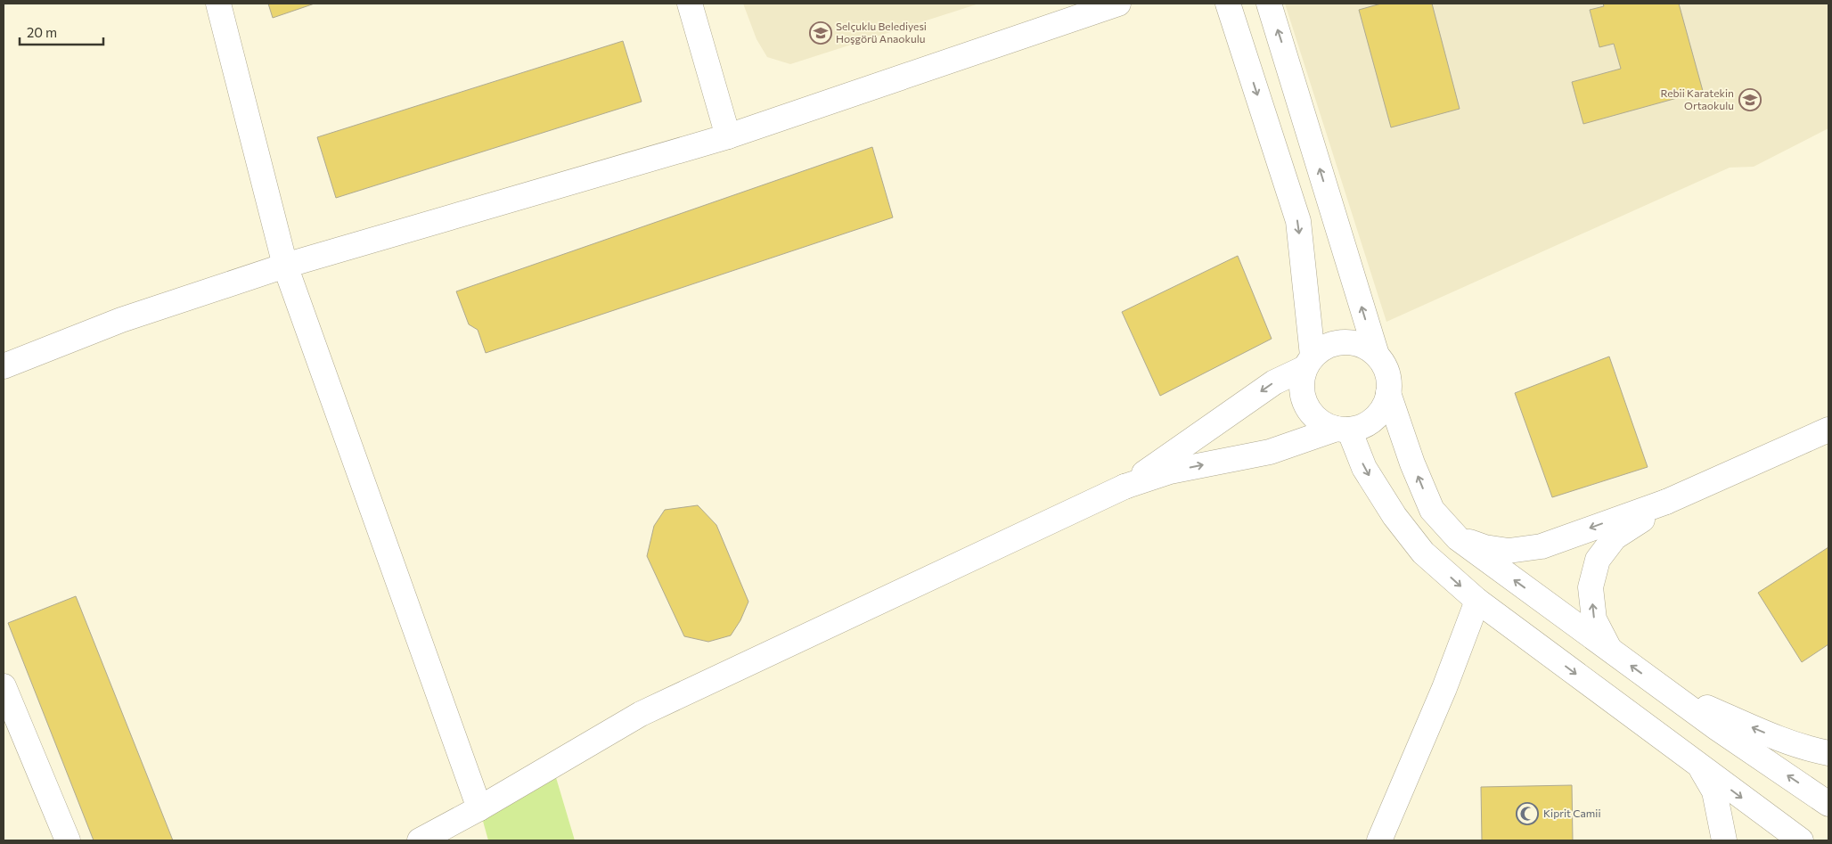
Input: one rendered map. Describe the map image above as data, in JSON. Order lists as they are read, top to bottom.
{
  "places": {
    "school or university": ["Selçuklu Belediyesi Hoşgörü Anaokulu", "Rebii Karatekin Ortaokulu"],
    "mosque": ["Kiprit Camii"]
  },
  "scale_bar": "20 m"
}
